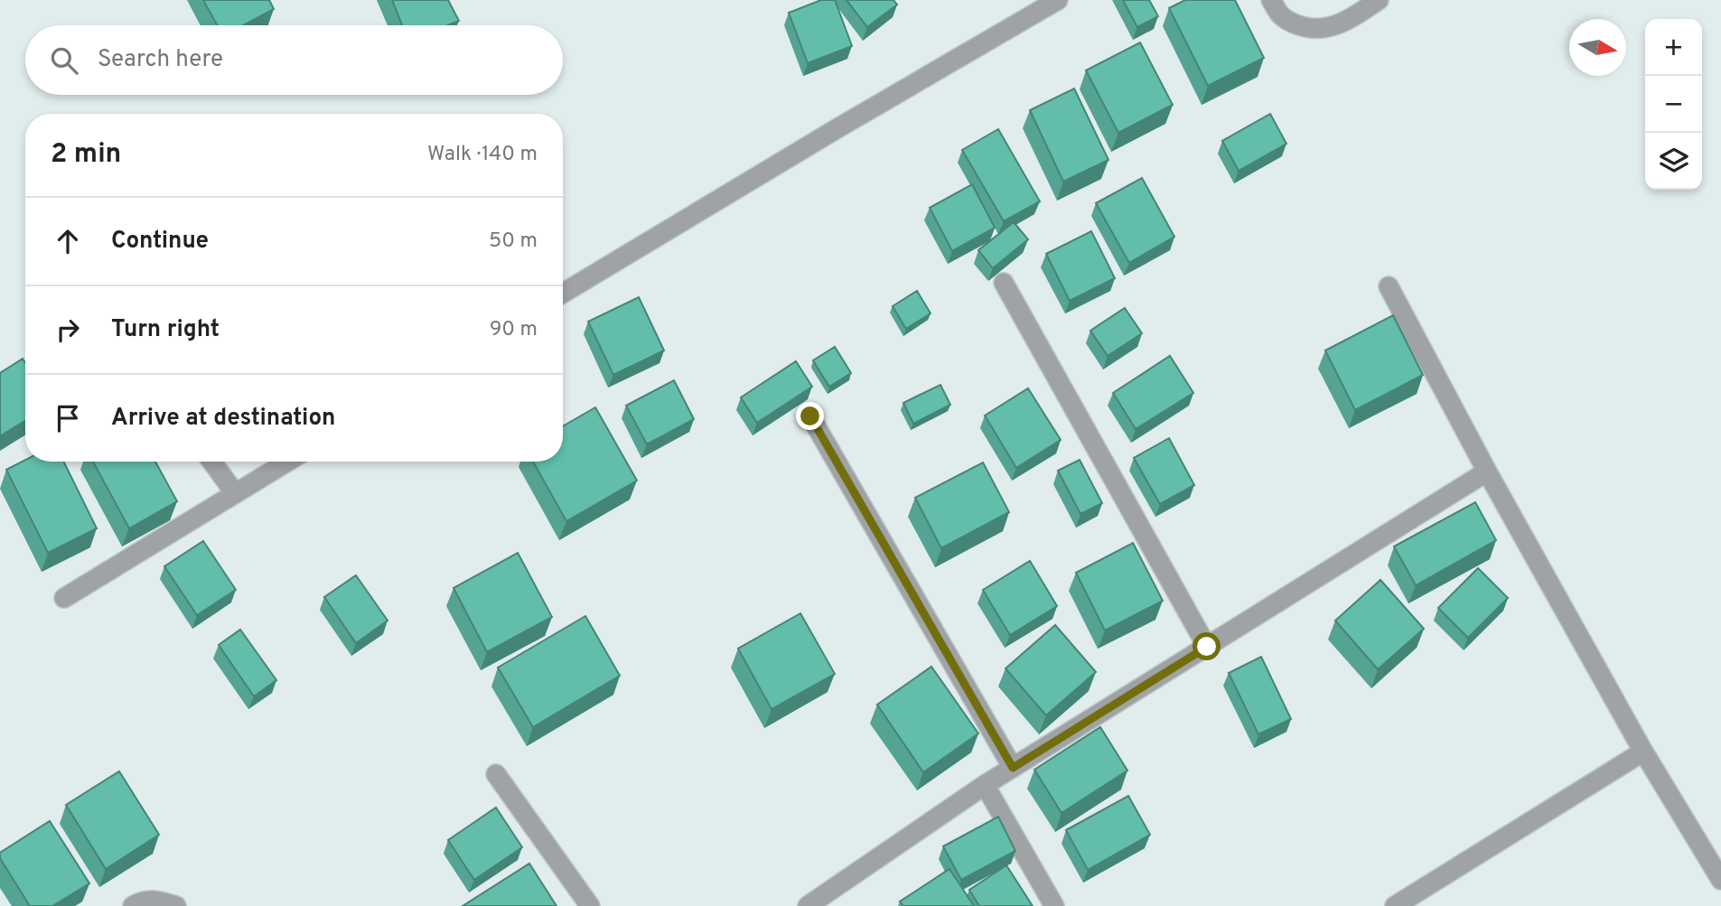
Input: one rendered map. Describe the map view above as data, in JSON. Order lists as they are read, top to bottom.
{
  "north": "right",
  "page": {
    "map_buttons": ["+", "−"],
    "search": "Search here",
    "heading": ["2 min", "Walk · 140 m"],
    "list": [
      ["Continue", "50 m"],
      ["Turn right", "90 m"],
      "Arrive at destination"
    ]
  }
}
